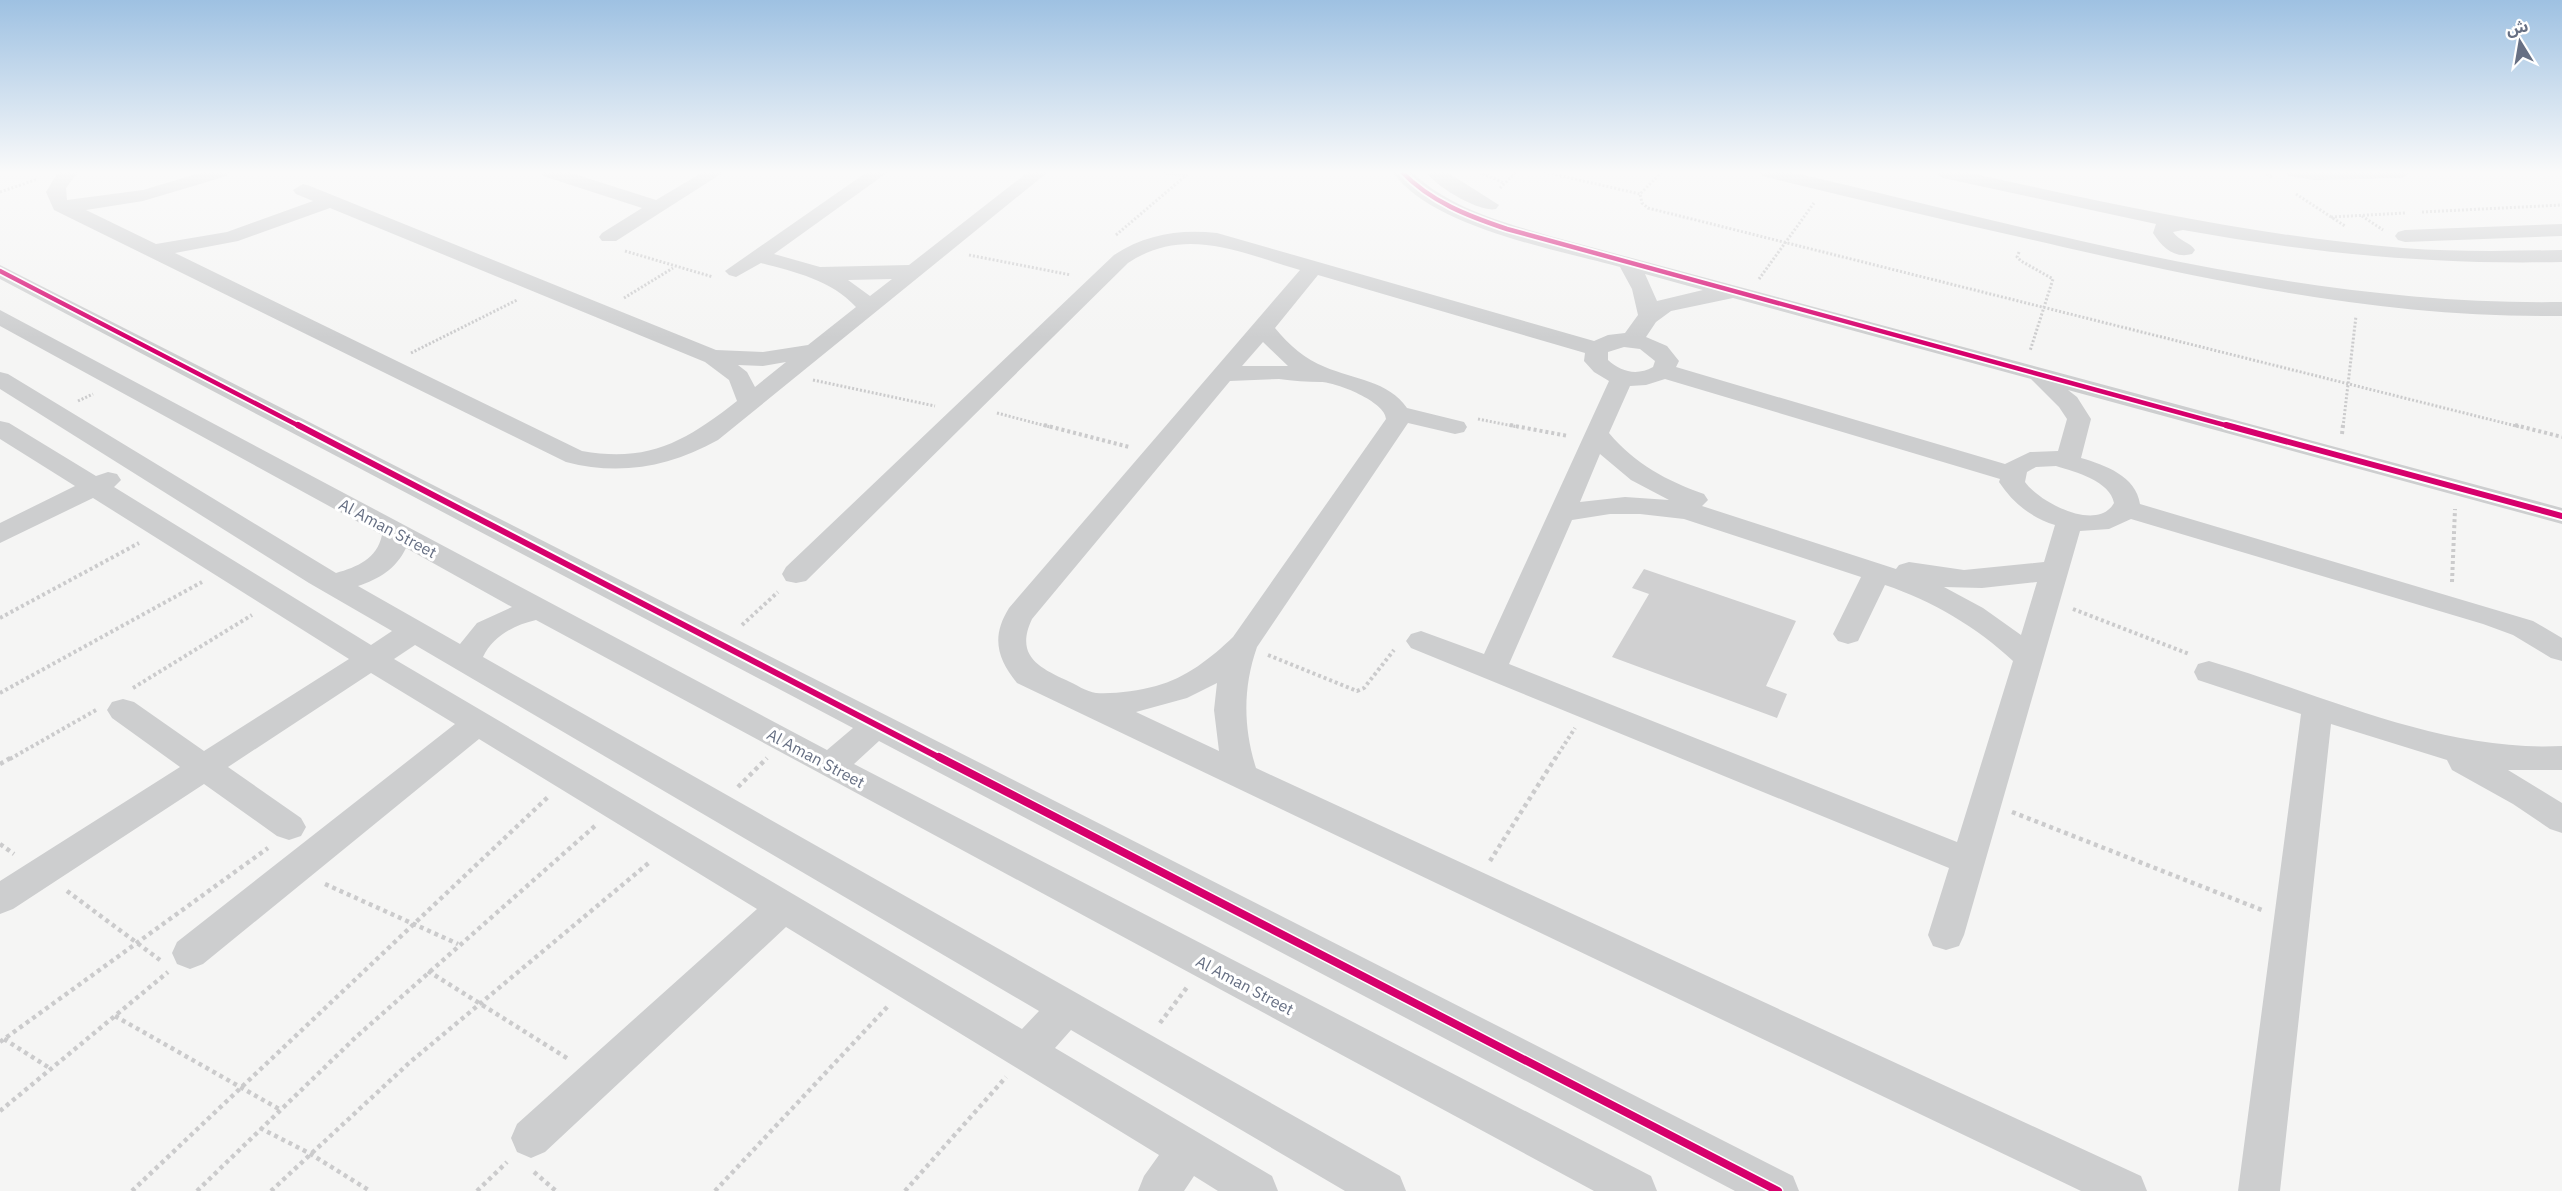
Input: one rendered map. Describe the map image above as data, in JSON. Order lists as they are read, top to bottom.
{
  "streets": {
    "street": ["Al Aman Street"]
  },
  "north": "top"
}
